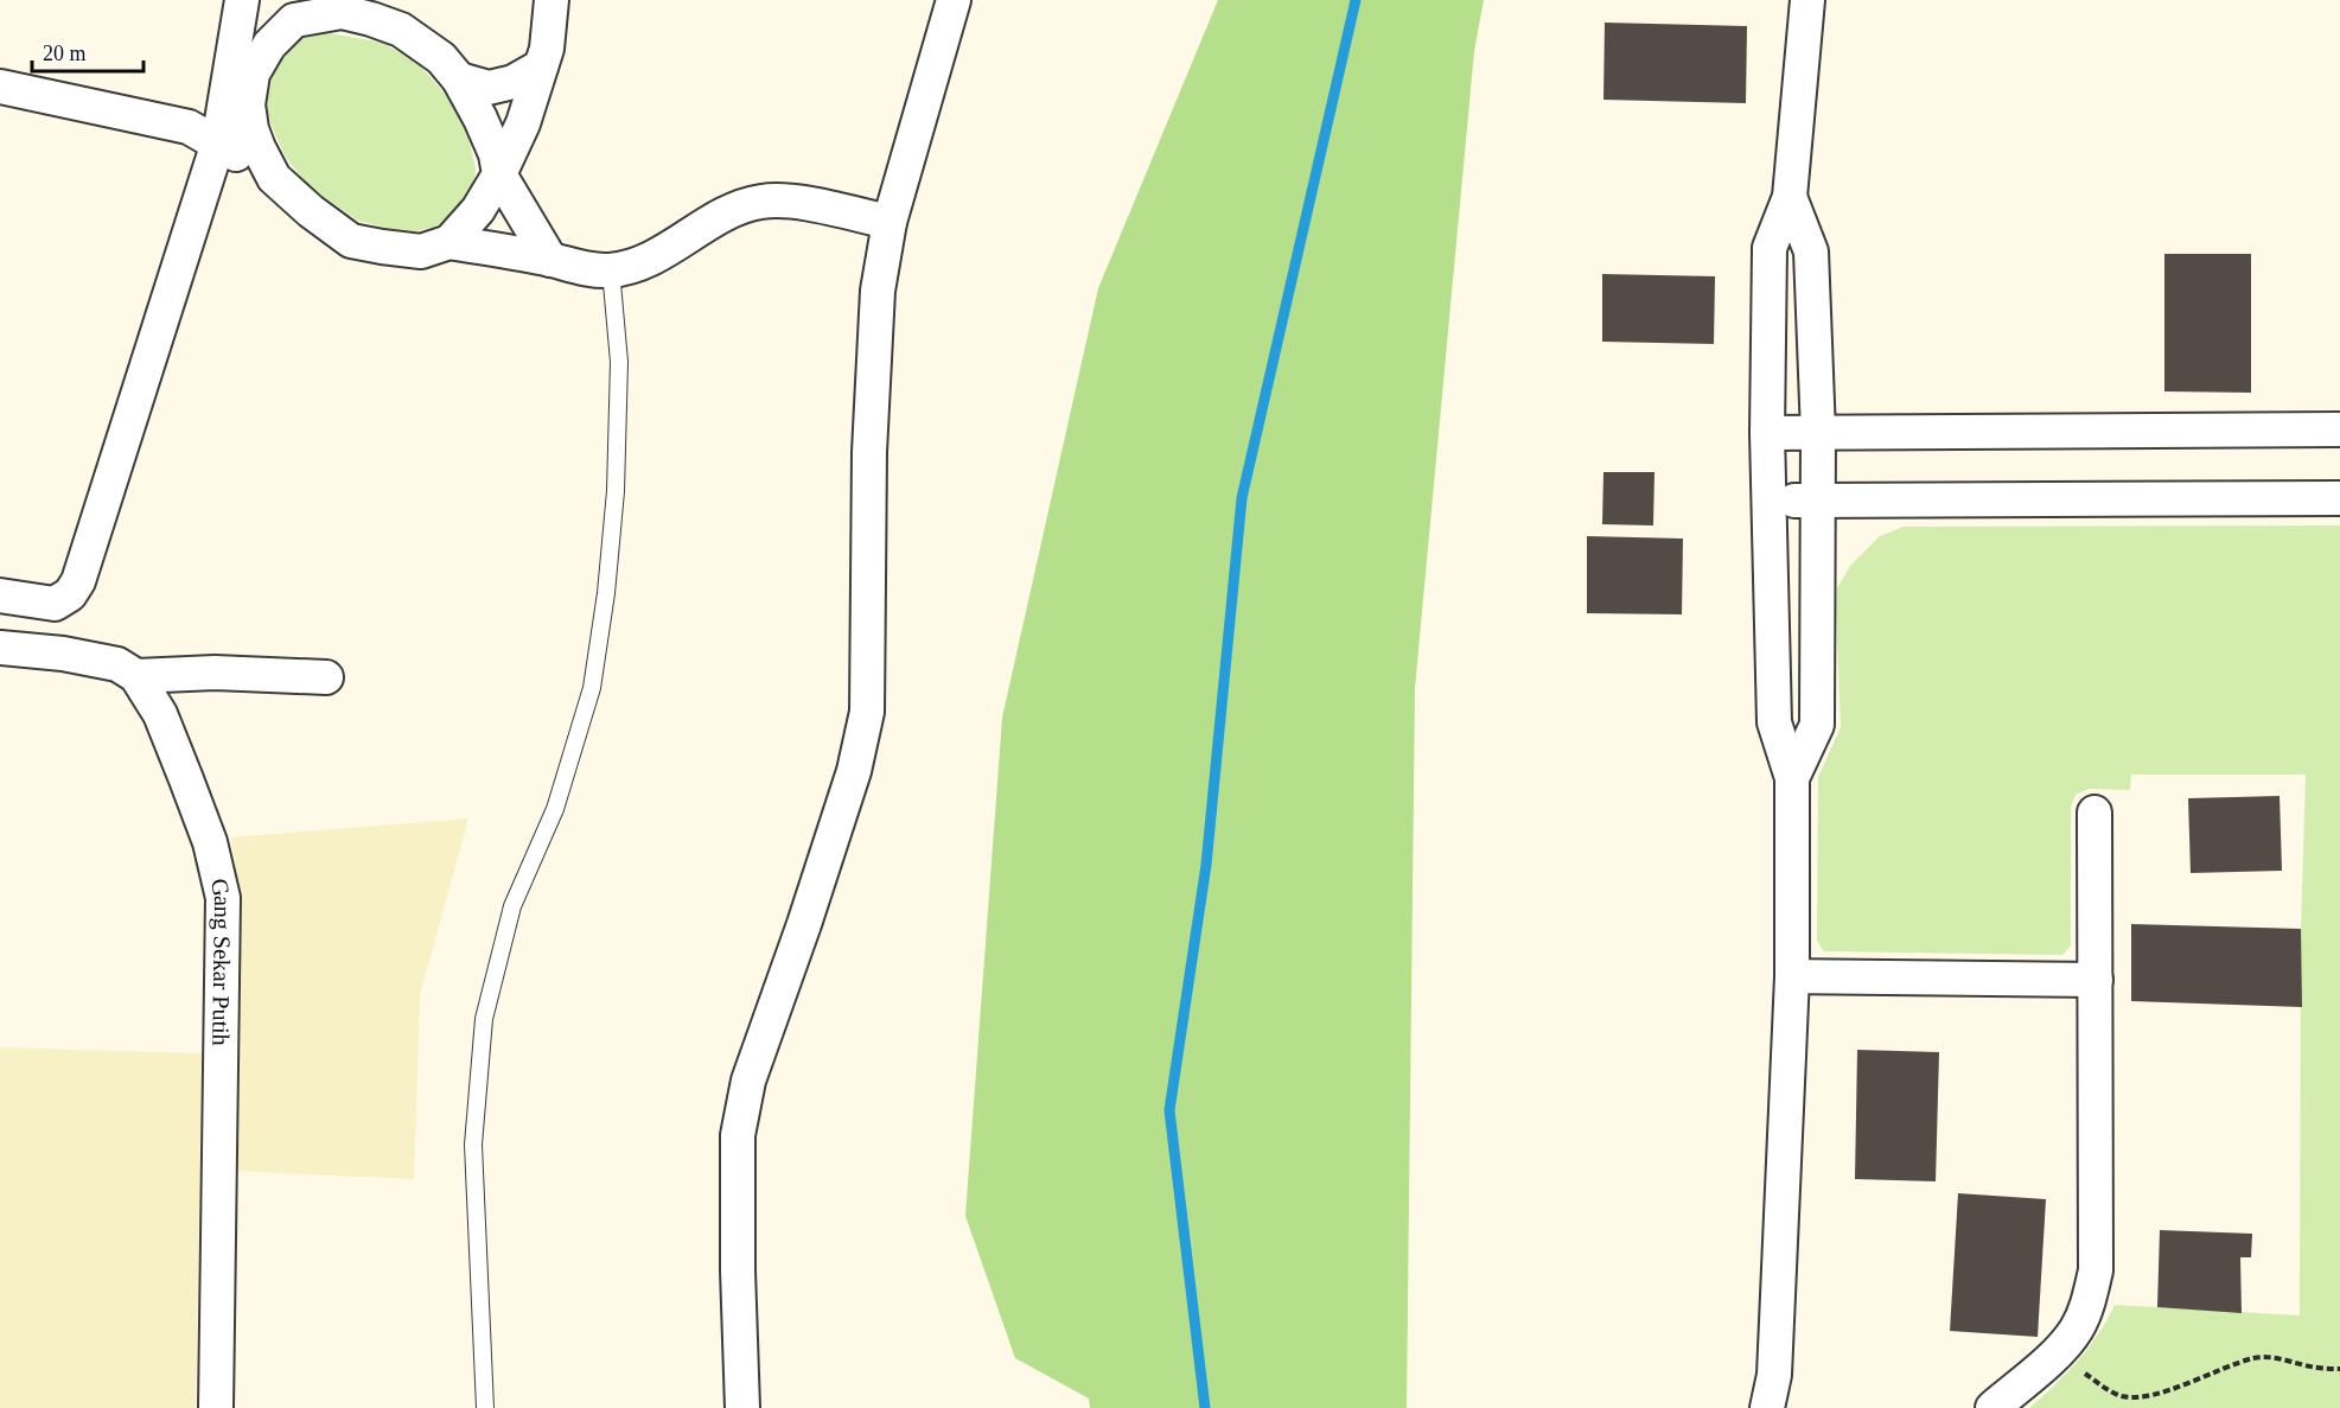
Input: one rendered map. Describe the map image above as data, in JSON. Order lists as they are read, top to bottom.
{
  "streets": {
    "street": ["Gang Sekar Putih"]
  },
  "scale_bar": "20 m"
}
